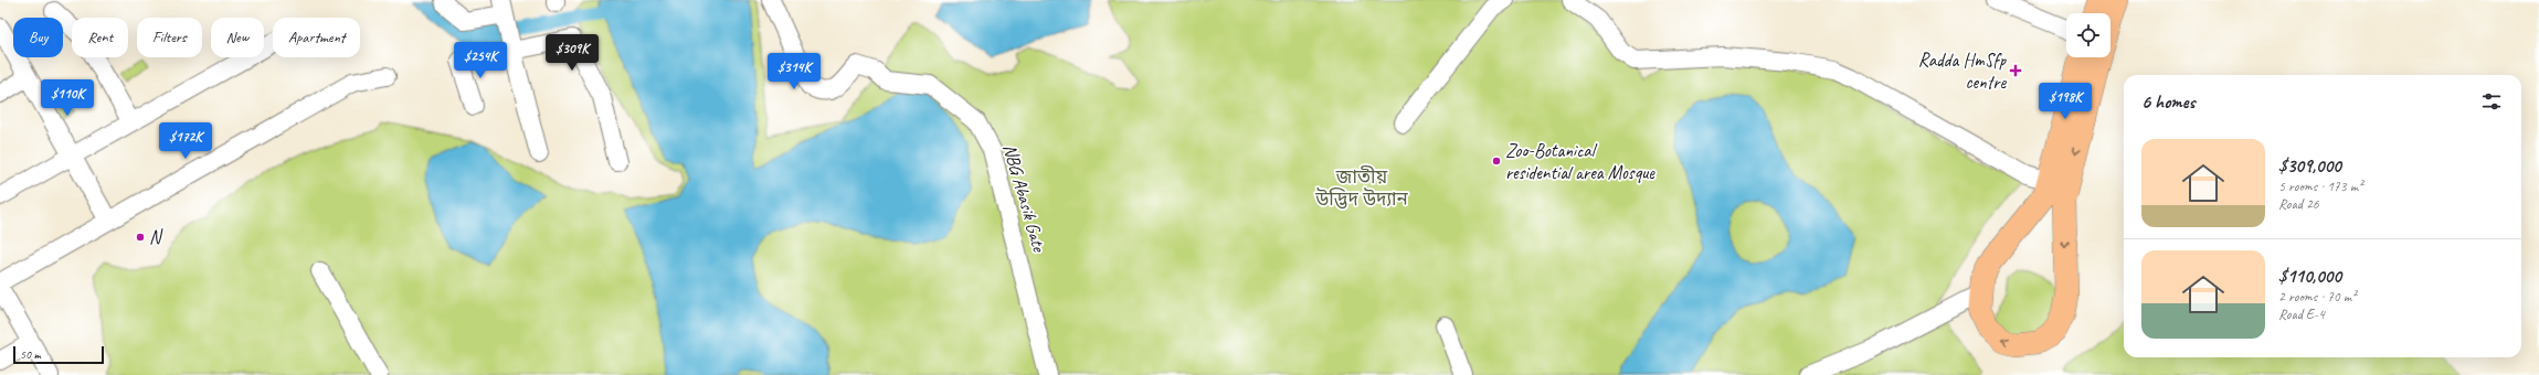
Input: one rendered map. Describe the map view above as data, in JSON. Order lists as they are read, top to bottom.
{
  "streets": {
    "street": ["NBG Abasik Gate"]
  },
  "parks": ["জাতীয় উদ্ভিদ উদ্যান"],
  "places": {
    "health": ["Radda HmSfp centre"],
    "other": ["Zoo-Botanical residential area Mosque", "N"]
  },
  "scale_bar": "50 m",
  "page": {
    "chip": [
      "Buy",
      "Rent",
      "Filters",
      "New",
      "Apartment"
    ],
    "price": [
      "$309K",
      "$254K",
      "$314K",
      "$110K",
      "$198K",
      "$172K"
    ],
    "heading": "6 homes",
    "list": [
      {
        "name": "$309,000",
        "note": "5 rooms · 173 m² · Road 26"
      },
      {
        "name": "$110,000",
        "note": "2 rooms · 70 m² · Road E-4"
      }
    ],
    "scale": "50 m"
  }
}
